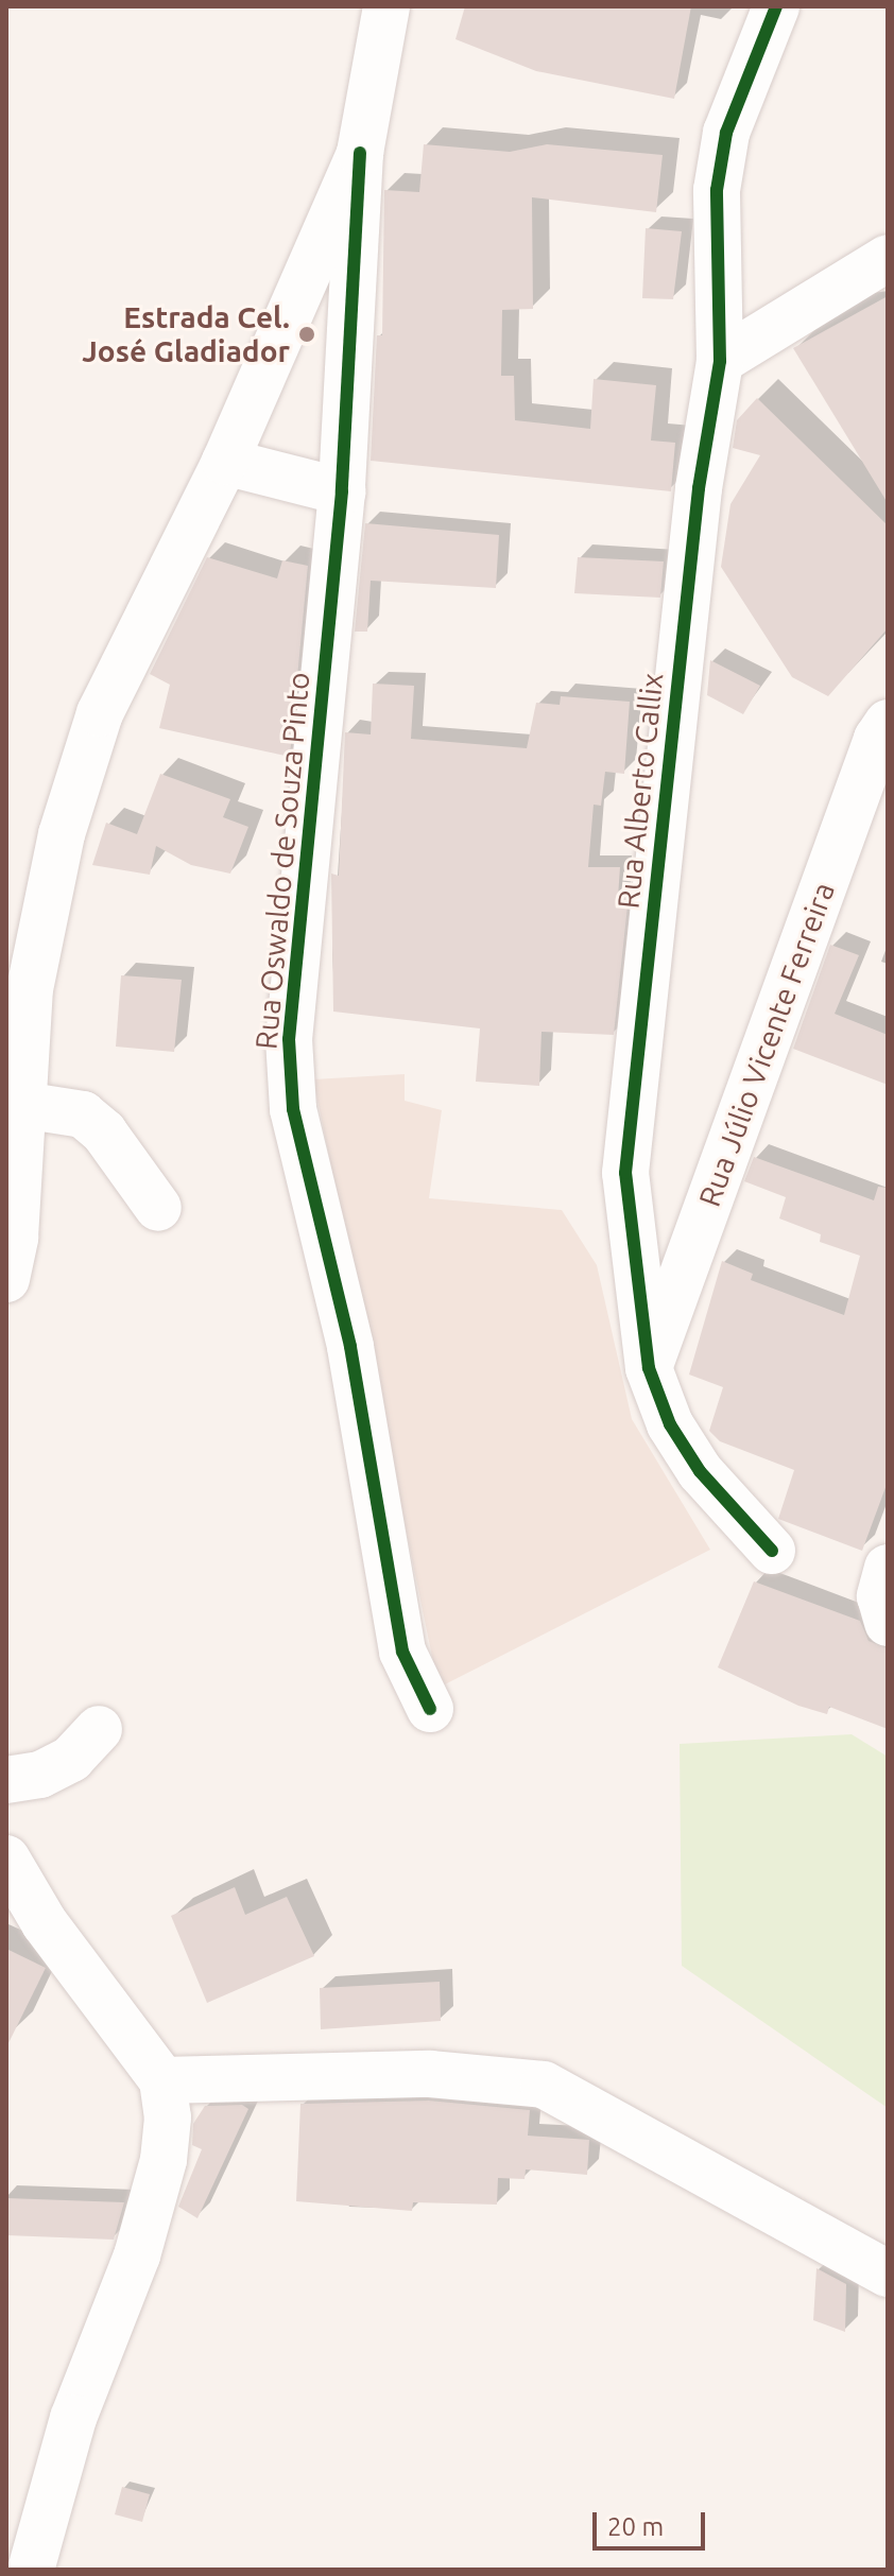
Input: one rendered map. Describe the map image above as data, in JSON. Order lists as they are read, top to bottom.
{
  "streets": {
    "street": ["Rua Alberto Callix", "Rua Oswaldo de Souza Pinto", "Rua Júlio Vicente Ferreira"]
  },
  "crossings": [
    ["Rua Alberto Callix", "Rua Júlio Vicente Ferreira"]
  ],
  "places": ["Estrada Cel. José Gladiador"],
  "scale_bar": "20 m"
}
